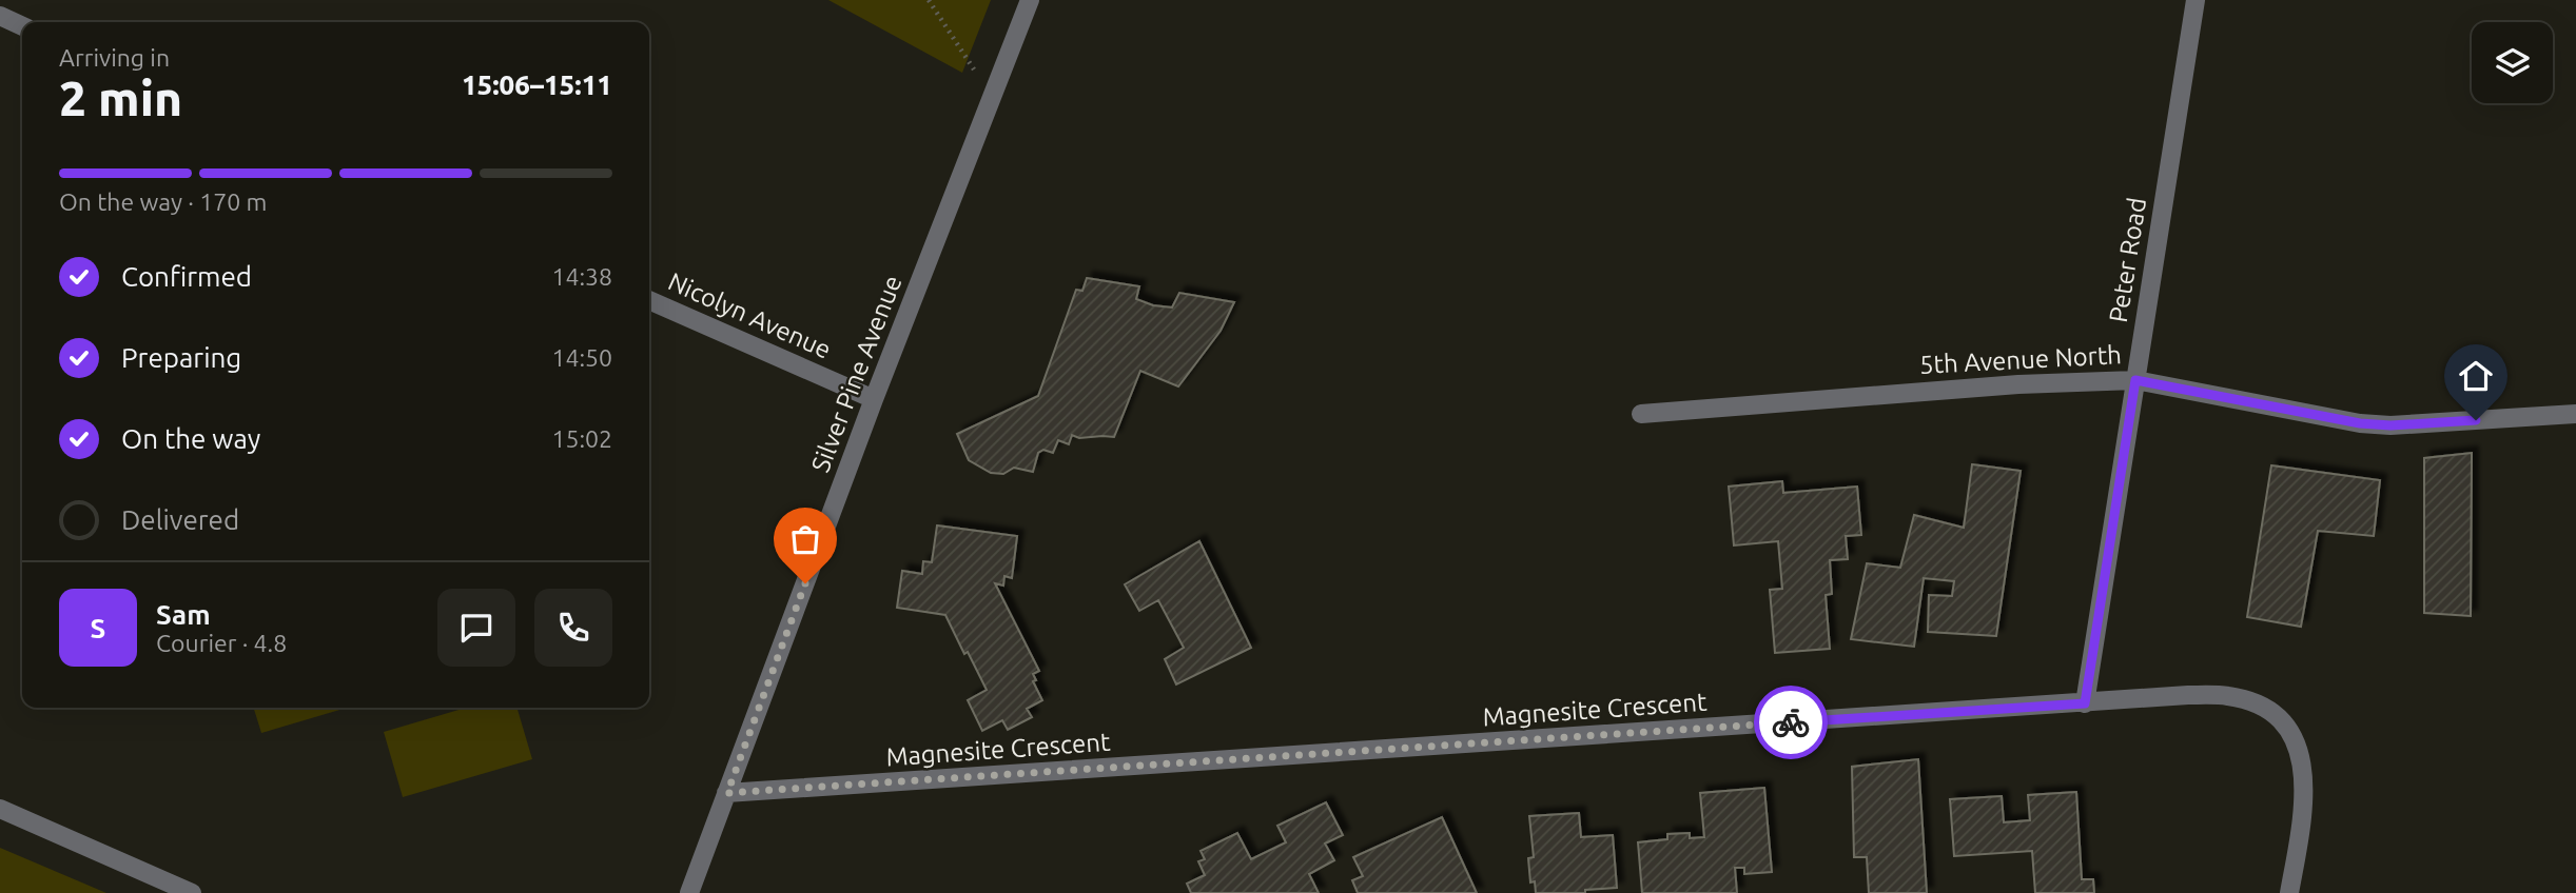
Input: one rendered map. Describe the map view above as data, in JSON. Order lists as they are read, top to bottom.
{
  "streets": {
    "street": [
      "Peter Road",
      "Nicolyn Avenue",
      "5th Avenue North",
      "Silver Pine Avenue",
      "Magnesite Crescent"
    ]
  },
  "crossings": [
    ["Peter Road", "5th Avenue North"],
    ["Peter Road", "Magnesite Crescent"],
    ["Nicolyn Avenue", "Silver Pine Avenue"],
    ["Silver Pine Avenue", "Magnesite Crescent"]
  ],
  "page": {
    "heading": ["2 min", "Arriving in", "15:06–15:11"],
    "panel": ["Sam", "Courier · 4.8"],
    "bar": "On the way · 170 m",
    "list": [
      ["Confirmed", "14:38"],
      ["Preparing", "14:50"],
      ["On the way", "15:02"],
      "Delivered"
    ],
    "round": "S"
  }
}
